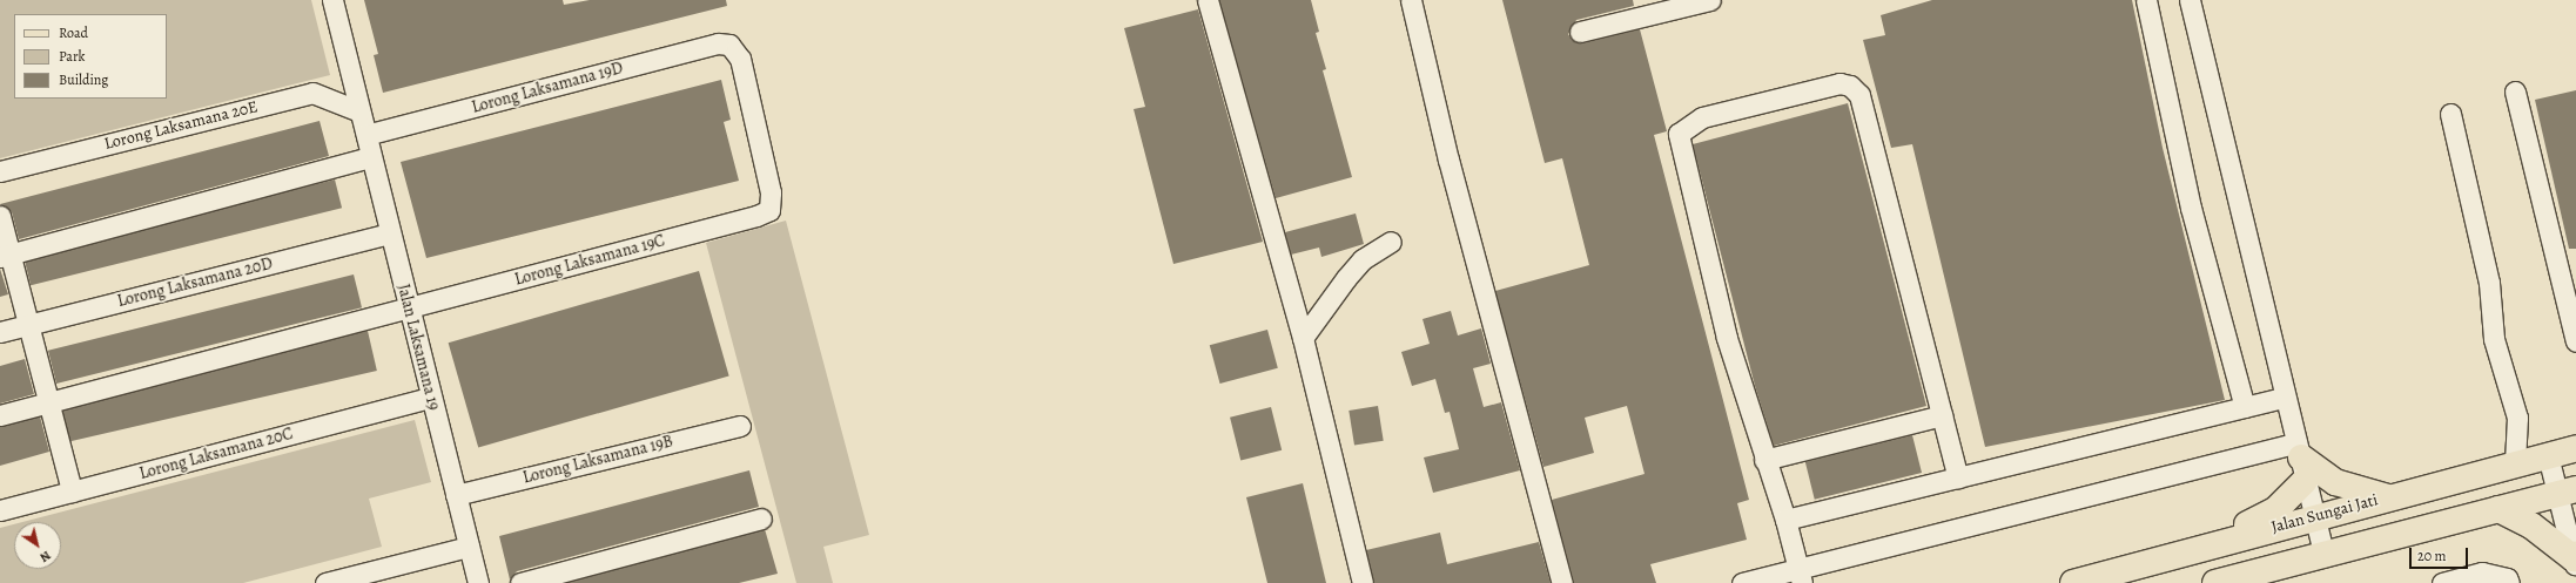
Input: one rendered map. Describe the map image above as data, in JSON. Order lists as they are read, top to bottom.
{
  "streets": {
    "main road": ["Jalan Sungai Jati"],
    "street": [
      "Lorong Laksamana 19D",
      "Lorong Laksamana 20E",
      "Lorong Laksamana 19C",
      "Lorong Laksamana 20D",
      "Jalan Laksamana 19",
      "Lorong Laksamana 20C",
      "Lorong Laksamana 19B"
    ]
  },
  "crossings": [
    ["Lorong Laksamana 19D", "Lorong Laksamana 19C"],
    ["Lorong Laksamana 19D", "Jalan Laksamana 19"],
    ["Lorong Laksamana 20E", "Jalan Laksamana 19"],
    ["Lorong Laksamana 19C", "Jalan Laksamana 19"],
    ["Lorong Laksamana 20D", "Jalan Laksamana 19"],
    ["Jalan Laksamana 19", "Lorong Laksamana 20C"],
    ["Jalan Laksamana 19", "Lorong Laksamana 19B"]
  ],
  "legend": ["Road", "Park", "Building"],
  "scale_bar": "20 m",
  "north": "bottom right"
}
